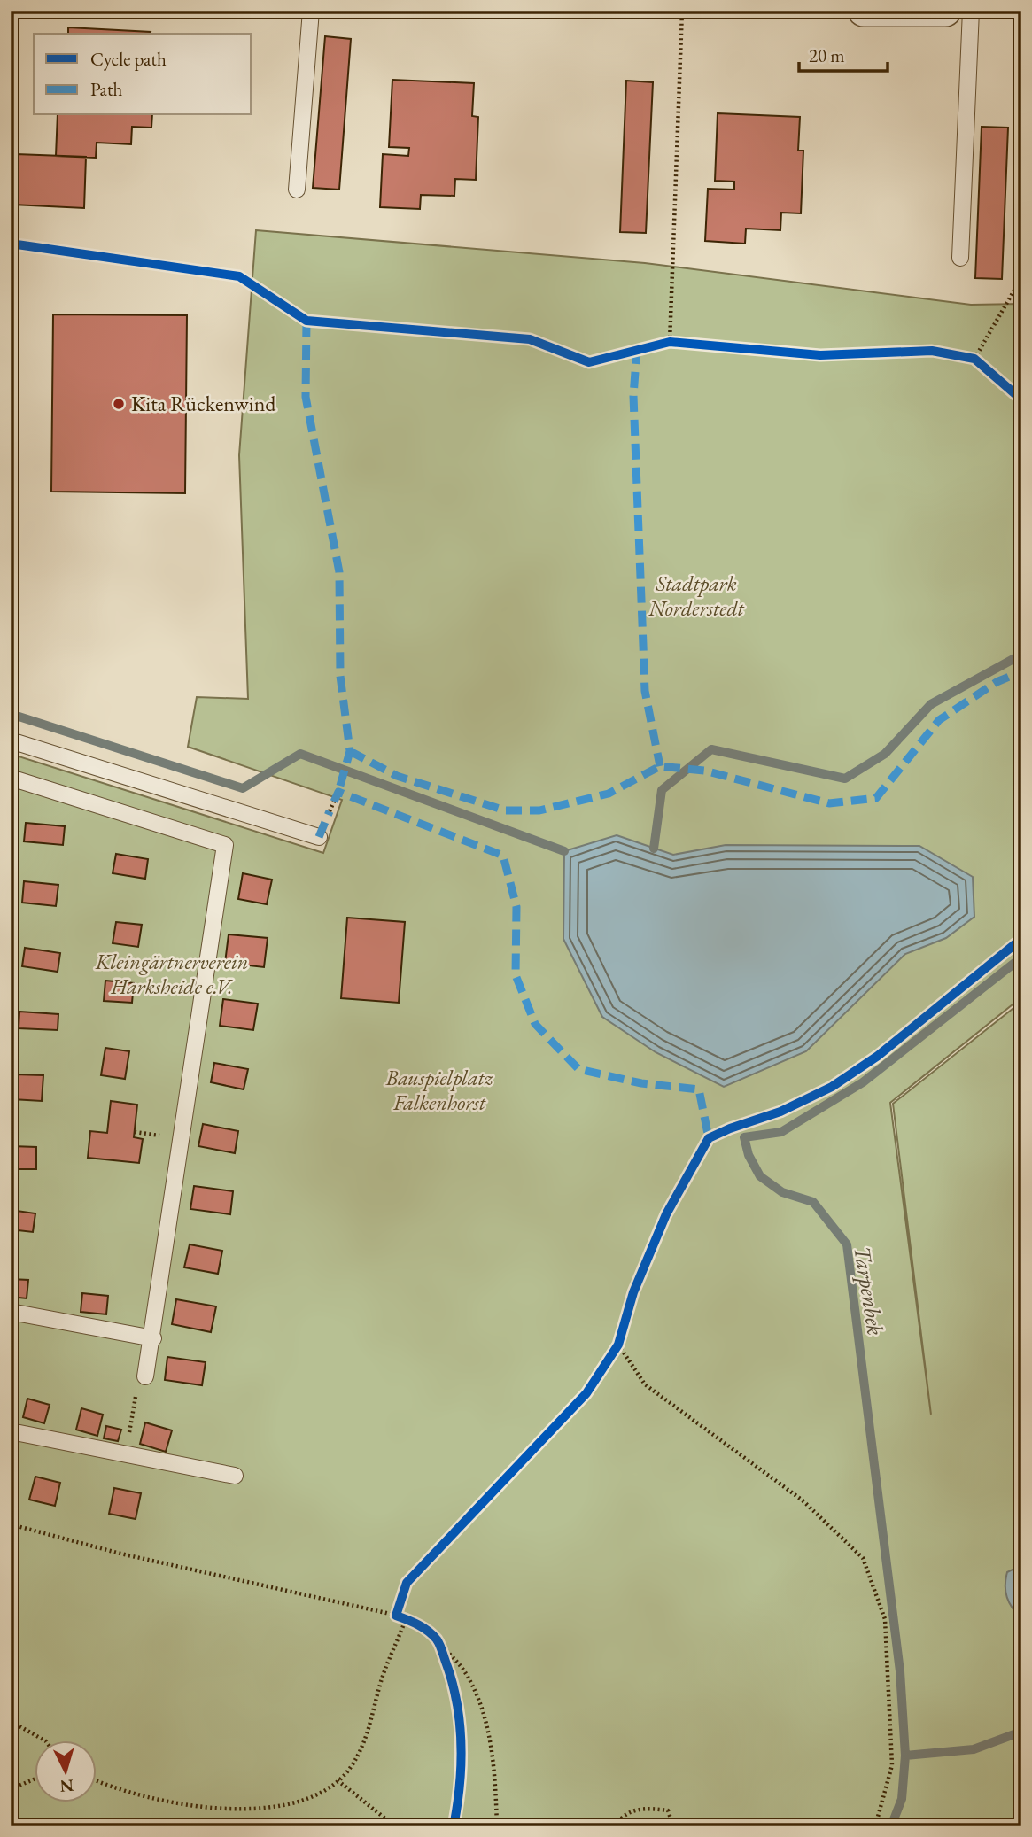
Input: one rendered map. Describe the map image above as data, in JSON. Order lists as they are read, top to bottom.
{
  "water": ["Tarpenbek"],
  "parks": ["Stadtpark Norderstedt", "Kleingärtnerverein Harksheide e.V.", "Bauspielplatz Falkenhorst"],
  "places": ["Kita Rückenwind"],
  "legend": ["Cycle path", "Path"],
  "scale_bar": "20 m",
  "north": "bottom"
}
